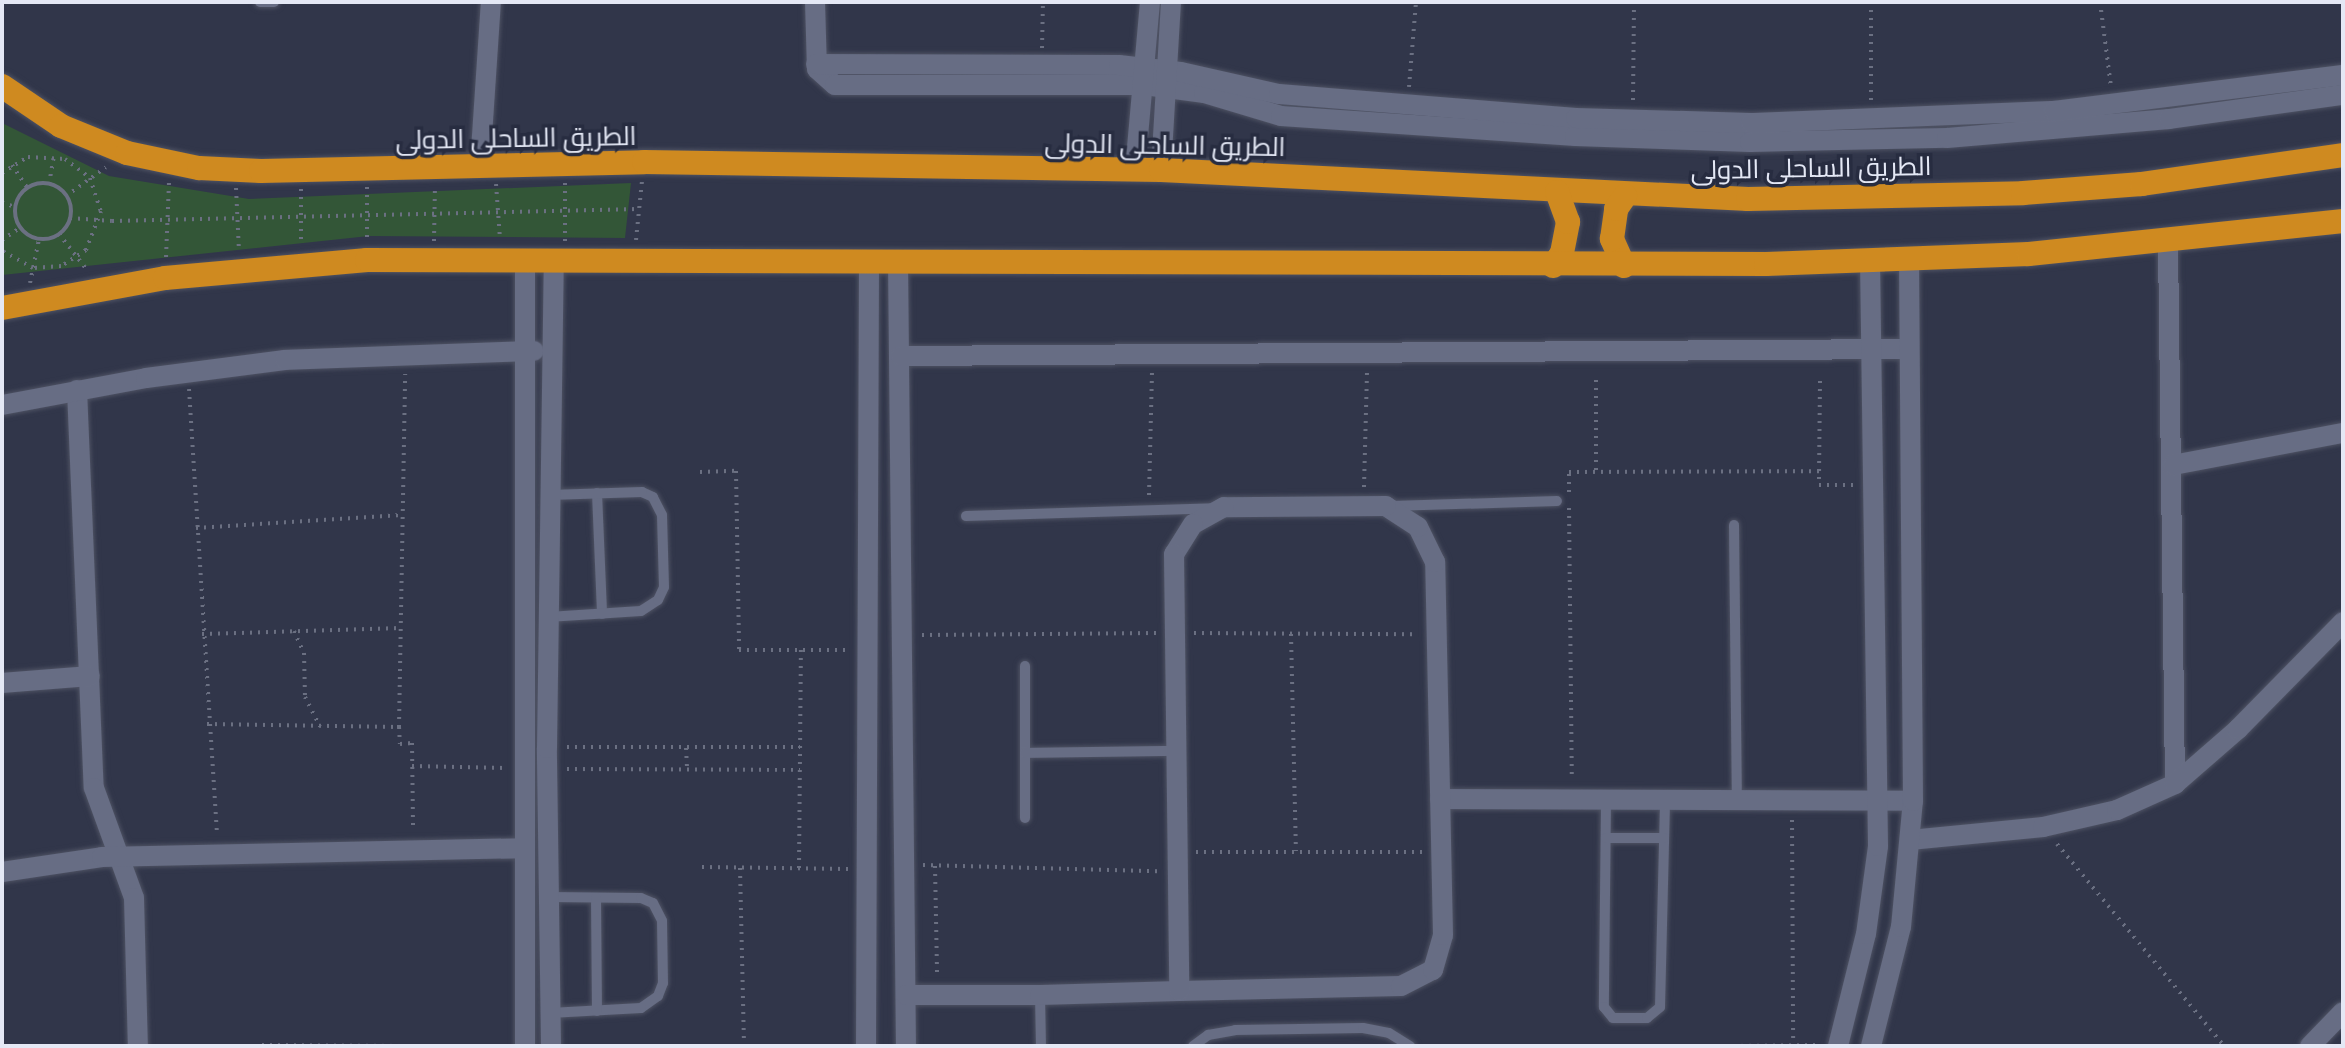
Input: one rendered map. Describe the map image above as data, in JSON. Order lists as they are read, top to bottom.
{
  "streets": {
    "highway": ["الطريق الساحلى الدولى"]
  }
}
